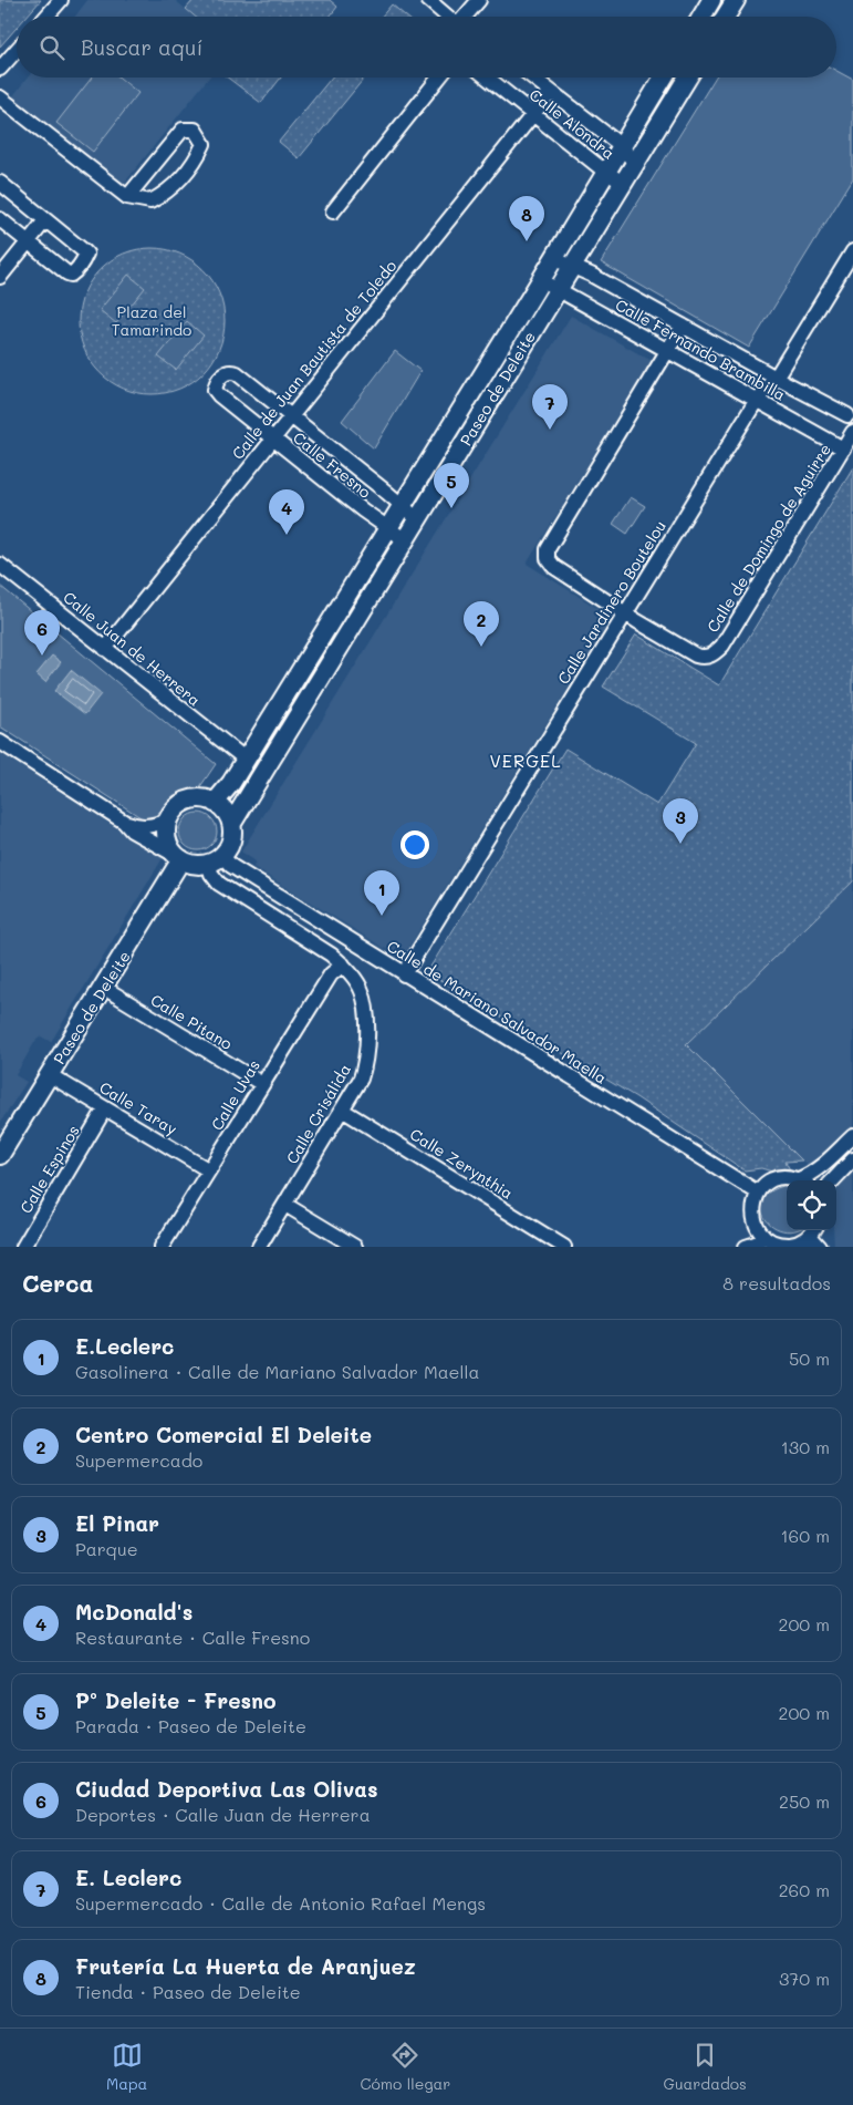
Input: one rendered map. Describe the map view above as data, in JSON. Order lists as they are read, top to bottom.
{
  "streets": {
    "main road": ["Paseo de Deleite"],
    "street": [
      "Calle Alondra",
      "Calle Fernando Brambilla",
      "Calle de Juan Bautista de Toledo",
      "Calle Fresno",
      "Calle de Domingo de Aguirre",
      "Calle Jardinero Boutelou",
      "Calle Juan de Herrera",
      "Calle de Mariano Salvador Maella",
      "Calle Pitano",
      "Calle Uvas",
      "Calle Taray",
      "Calle Crisálida",
      "Calle Zerynthia",
      "Calle Espinos"
    ]
  },
  "crossings": [
    ["Calle Alondra", "Calle de Juan Bautista de Toledo"],
    ["Calle Alondra", "Paseo de Deleite"],
    ["Calle Fernando Brambilla", "Paseo de Deleite"],
    ["Calle Fernando Brambilla", "Calle de Domingo de Aguirre"],
    ["Calle Fernando Brambilla", "Calle Jardinero Boutelou"],
    ["Calle de Juan Bautista de Toledo", "Calle Fresno"],
    ["Calle de Juan Bautista de Toledo", "Calle Juan de Herrera"],
    ["Paseo de Deleite", "Calle Fresno"],
    ["Paseo de Deleite", "Calle Juan de Herrera"],
    ["Paseo de Deleite", "Calle de Mariano Salvador Maella"],
    ["Paseo de Deleite", "Calle Pitano"],
    ["Paseo de Deleite", "Calle Taray"],
    ["Paseo de Deleite", "Calle Crisálida"],
    ["Calle de Domingo de Aguirre", "Calle Jardinero Boutelou"],
    ["Calle Jardinero Boutelou", "Calle de Mariano Salvador Maella"],
    ["Calle de Mariano Salvador Maella", "Calle Crisálida"],
    ["Calle Pitano", "Calle Uvas"],
    ["Calle Uvas", "Calle Taray"],
    ["Calle Uvas", "Calle Crisálida"],
    ["Calle Taray", "Calle Espinos"],
    ["Calle Crisálida", "Calle Zerynthia"]
  ],
  "districts": ["VERGEL"],
  "parks": ["Plaza del Tamarindo"],
  "page": {
    "search": "Buscar aquí",
    "pins": [
      "8",
      "7",
      "5",
      "4",
      "2",
      "6",
      "3",
      "1"
    ],
    "heading": ["Cerca", "8 resultados"],
    "list": [
      {
        "mark": "1",
        "name": "E.Leclerc",
        "note": "Gasolinera · Calle de Mariano Salvador Maella",
        "value": "50 m"
      },
      {
        "mark": "2",
        "name": "Centro Comercial El Deleite",
        "note": "Supermercado",
        "value": "130 m"
      },
      {
        "mark": "3",
        "name": "El Pinar",
        "note": "Parque",
        "value": "160 m"
      },
      {
        "mark": "4",
        "name": "McDonald's",
        "note": "Restaurante · Calle Fresno",
        "value": "200 m"
      },
      {
        "mark": "5",
        "name": "Pº Deleite - Fresno",
        "note": "Parada · Paseo de Deleite",
        "value": "200 m"
      },
      {
        "mark": "6",
        "name": "Ciudad Deportiva Las Olivas",
        "note": "Deportes · Calle Juan de Herrera",
        "value": "250 m"
      },
      {
        "mark": "7",
        "name": "E. Leclerc",
        "note": "Supermercado · Calle de Antonio Rafael Mengs",
        "value": "260 m"
      },
      {
        "mark": "8",
        "name": "Frutería La Huerta de Aranjuez",
        "note": "Tienda · Paseo de Deleite",
        "value": "370 m"
      }
    ],
    "nav": ["Mapa", "Cómo llegar", "Guardados"]
  }
}
